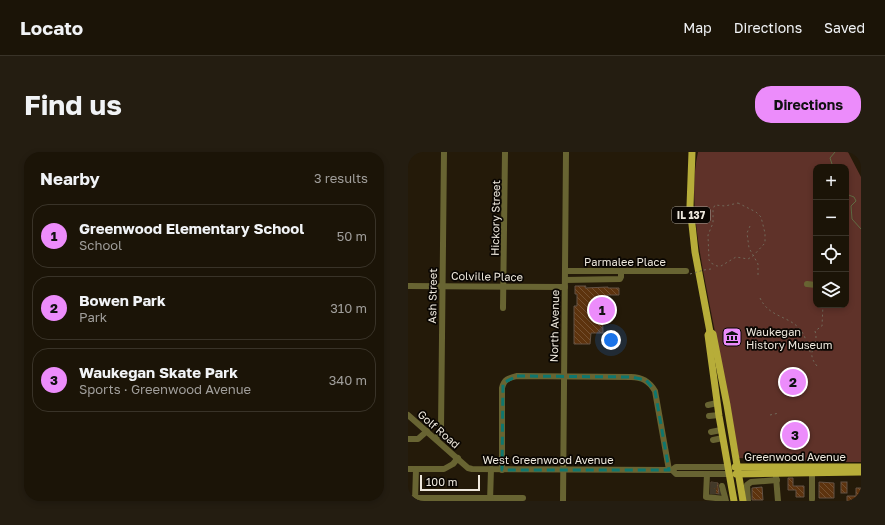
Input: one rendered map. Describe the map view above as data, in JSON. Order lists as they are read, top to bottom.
{
  "streets": {
    "main road": ["IL 137", "Greenwood Avenue", "West Greenwood Avenue"],
    "street": [
      "Hickory Street",
      "Parmalee Place",
      "Colville Place",
      "Ash Street",
      "North Avenue",
      "Golf Road"
    ]
  },
  "crossings": [
    ["IL 137", "Greenwood Avenue"],
    ["IL 137", "West Greenwood Avenue"],
    ["Hickory Street", "Colville Place"],
    ["Parmalee Place", "North Avenue"],
    ["Colville Place", "Ash Street"],
    ["Colville Place", "North Avenue"],
    ["Ash Street", "Golf Road"],
    ["North Avenue", "West Greenwood Avenue"],
    ["Golf Road", "West Greenwood Avenue"],
    ["Greenwood Avenue", "West Greenwood Avenue"]
  ],
  "places": {
    "museum": ["Waukegan History Museum"]
  },
  "scale_bar": "100 m",
  "page": {
    "header": "Locato",
    "nav": ["Map", "Directions", "Saved"],
    "buttons": "Directions",
    "title": "Find us",
    "heading": ["Nearby", "3 results"],
    "map_buttons": ["+", "−"],
    "list": [
      {
        "mark": "1",
        "name": "Greenwood Elementary School",
        "note": "School",
        "value": "50 m"
      },
      {
        "mark": "2",
        "name": "Bowen Park",
        "note": "Park",
        "value": "310 m"
      },
      {
        "mark": "3",
        "name": "Waukegan Skate Park",
        "note": "Sports · Greenwood Avenue",
        "value": "340 m"
      }
    ],
    "pins": ["1", "2", "3"],
    "scale": "100 m"
  }
}
